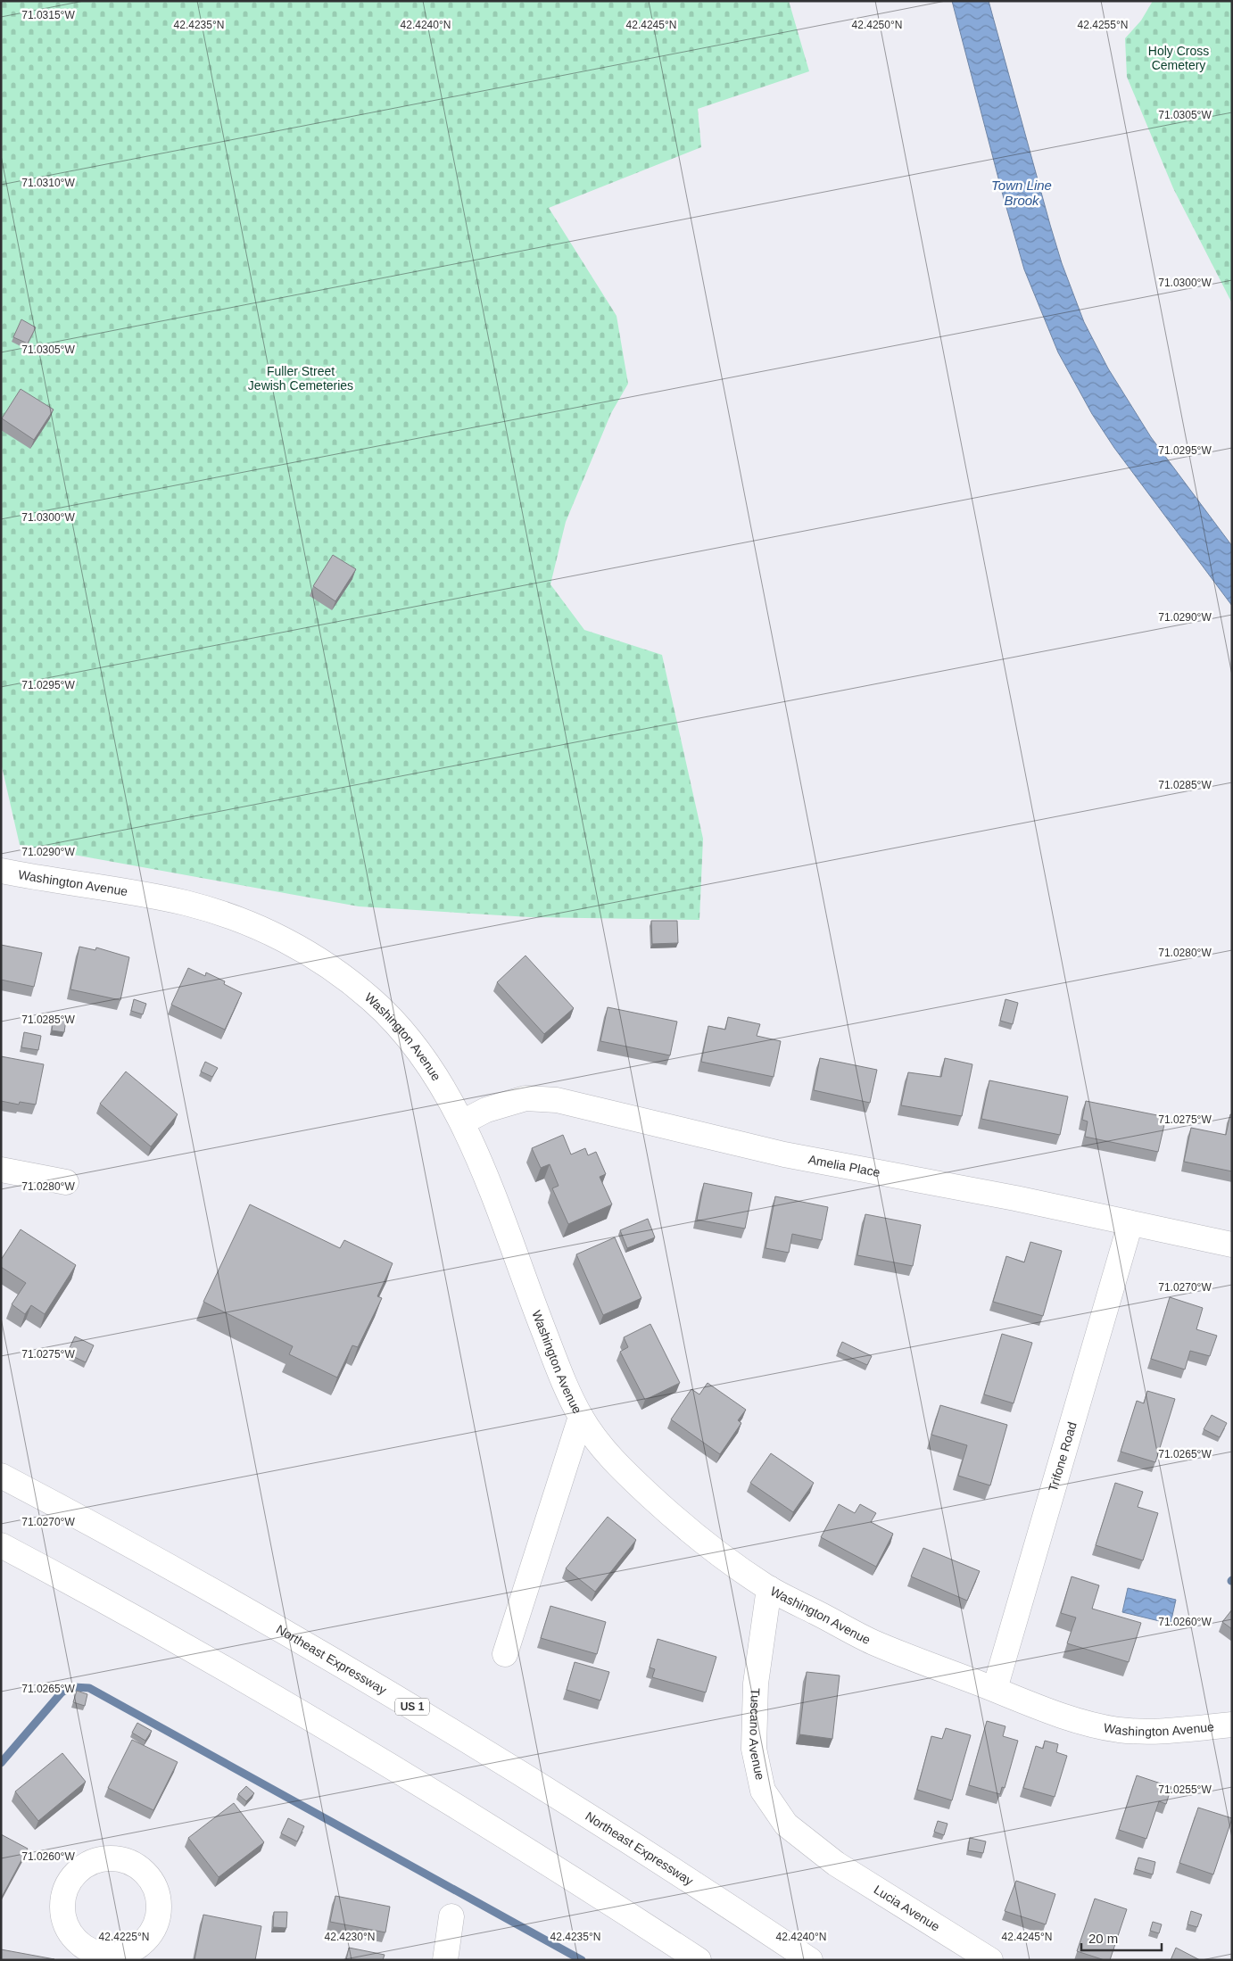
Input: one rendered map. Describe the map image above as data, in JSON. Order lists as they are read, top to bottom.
{
  "streets": {
    "main road": [
      "Washington Avenue",
      "Amelia Place",
      "Trifone Road",
      "Northeast Expressway",
      "US 1",
      "Tuscano Avenue",
      "Lucia Avenue"
    ]
  },
  "crossings": [
    ["Washington Avenue", "Amelia Place"],
    ["Washington Avenue", "Trifone Road"],
    ["Washington Avenue", "Tuscano Avenue"],
    ["Amelia Place", "Trifone Road"],
    ["Tuscano Avenue", "Lucia Avenue"]
  ],
  "water": ["Town Line Brook"],
  "parks": ["Holy Cross Cemetery", "Fuller Street Jewish Cemeteries"],
  "scale_bar": "20 m",
  "coordinates": [
    "71.0315°W",
    "42.4235°N",
    "42.4240°N",
    "42.4245°N",
    "42.4250°N",
    "42.4255°N",
    "71.0305°W",
    "71.0310°W",
    "71.0300°W",
    "71.0295°W",
    "71.0290°W",
    "71.0285°W",
    "71.0280°W",
    "71.0275°W",
    "71.0270°W",
    "71.0265°W",
    "71.0260°W",
    "71.0255°W",
    "42.4225°N",
    "42.4230°N"
  ]
}
